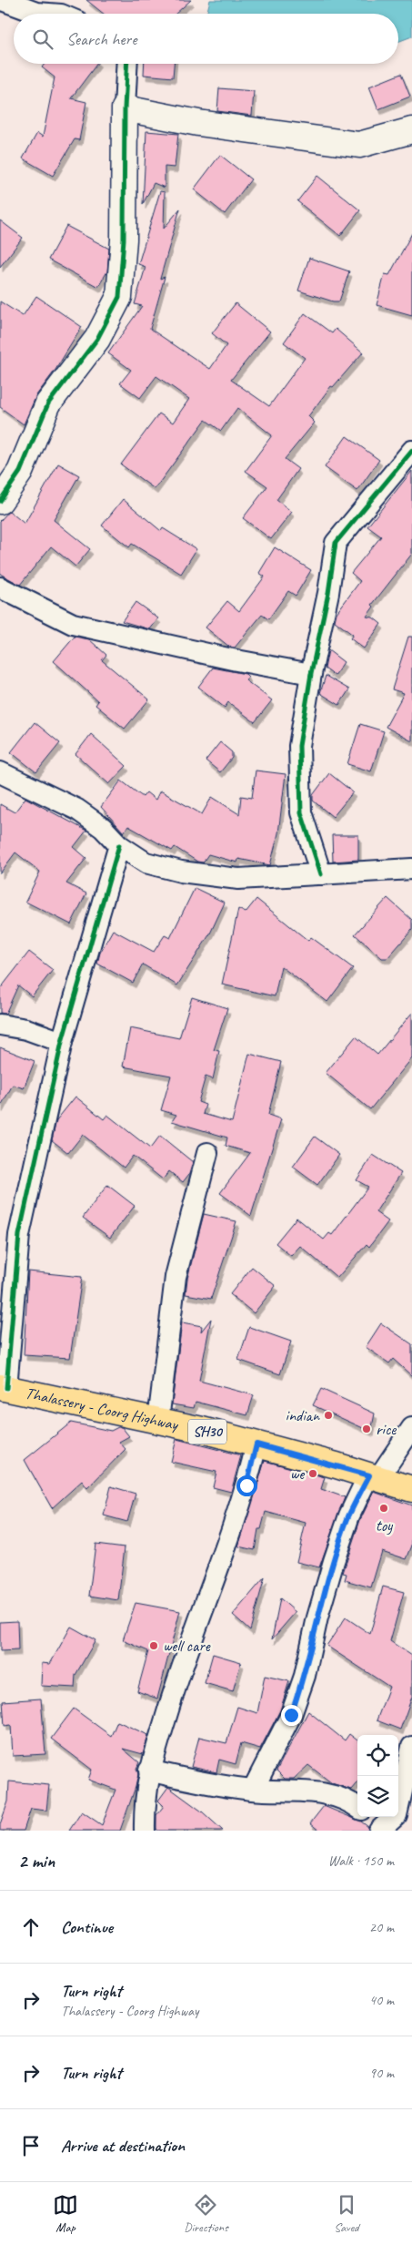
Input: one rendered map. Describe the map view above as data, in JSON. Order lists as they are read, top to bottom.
{
  "streets": {
    "main road": ["Thalassery - Coorg Highway", "SH30"]
  },
  "places": [
    "indian",
    "rice",
    "we",
    "toy",
    "well care"
  ],
  "page": {
    "search": "Search here",
    "heading": ["2 min", "Walk · 150 m"],
    "list": [
      ["Continue", "20 m"],
      ["Turn right", "Thalassery - Coorg Highway", "40 m"],
      ["Turn right", "90 m"],
      "Arrive at destination"
    ],
    "nav": ["Map", "Directions", "Saved"]
  }
}
